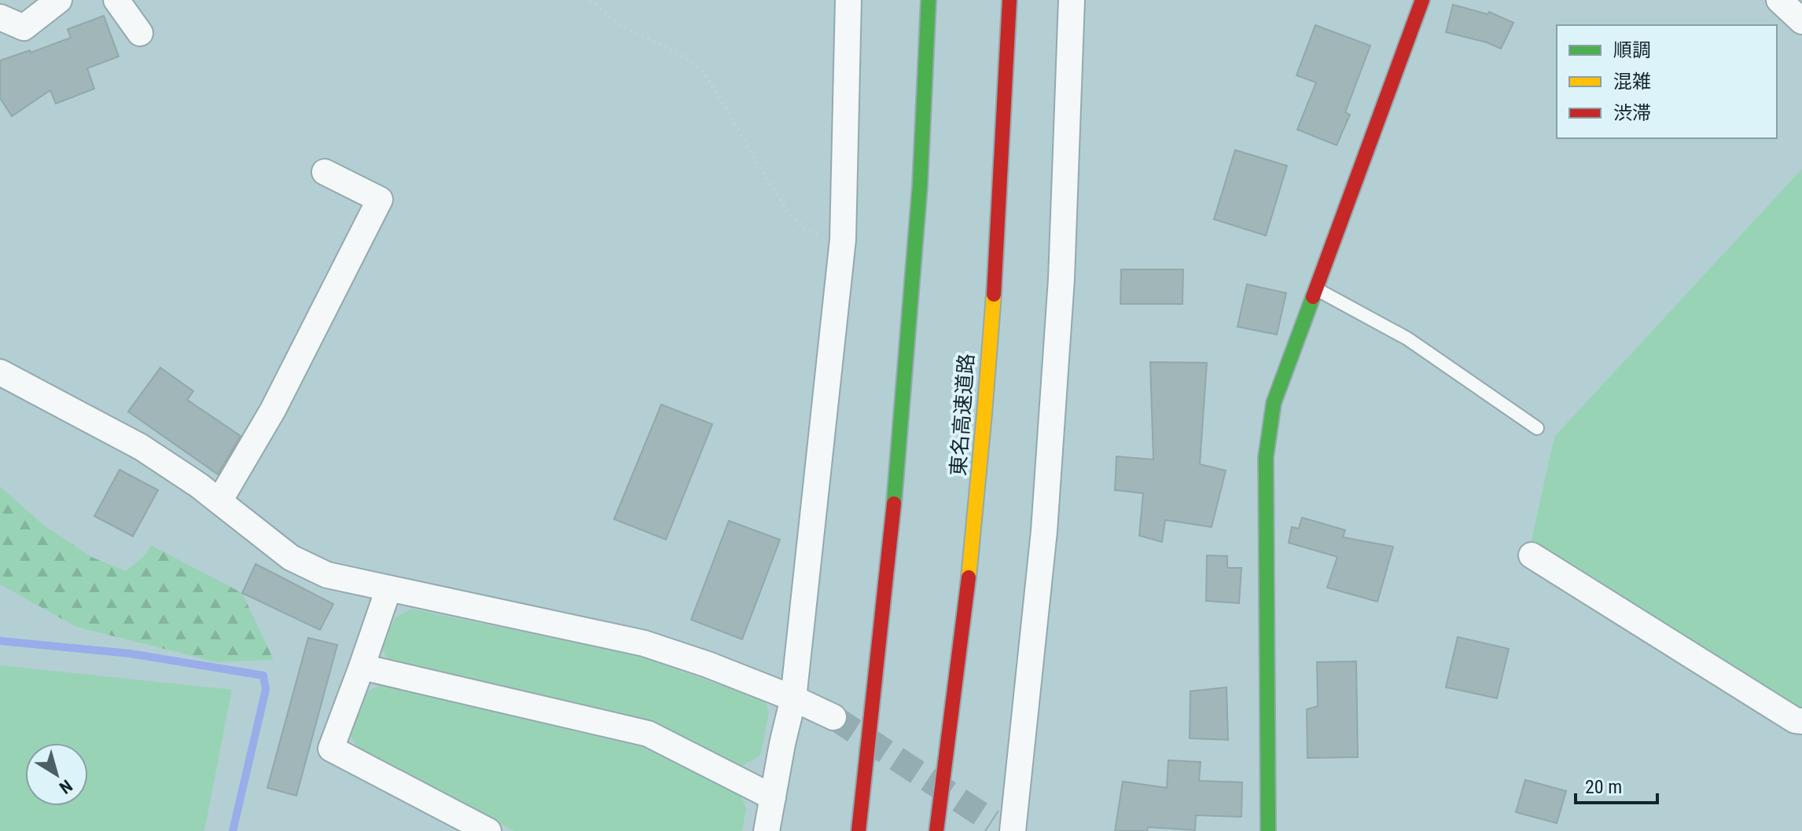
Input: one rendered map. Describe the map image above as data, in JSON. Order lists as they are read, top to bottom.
{
  "streets": {
    "main road": ["東名高速道路"]
  },
  "legend": ["順調", "混雑", "渋滞"],
  "scale_bar": "20 m",
  "north": "bottom right"
}
